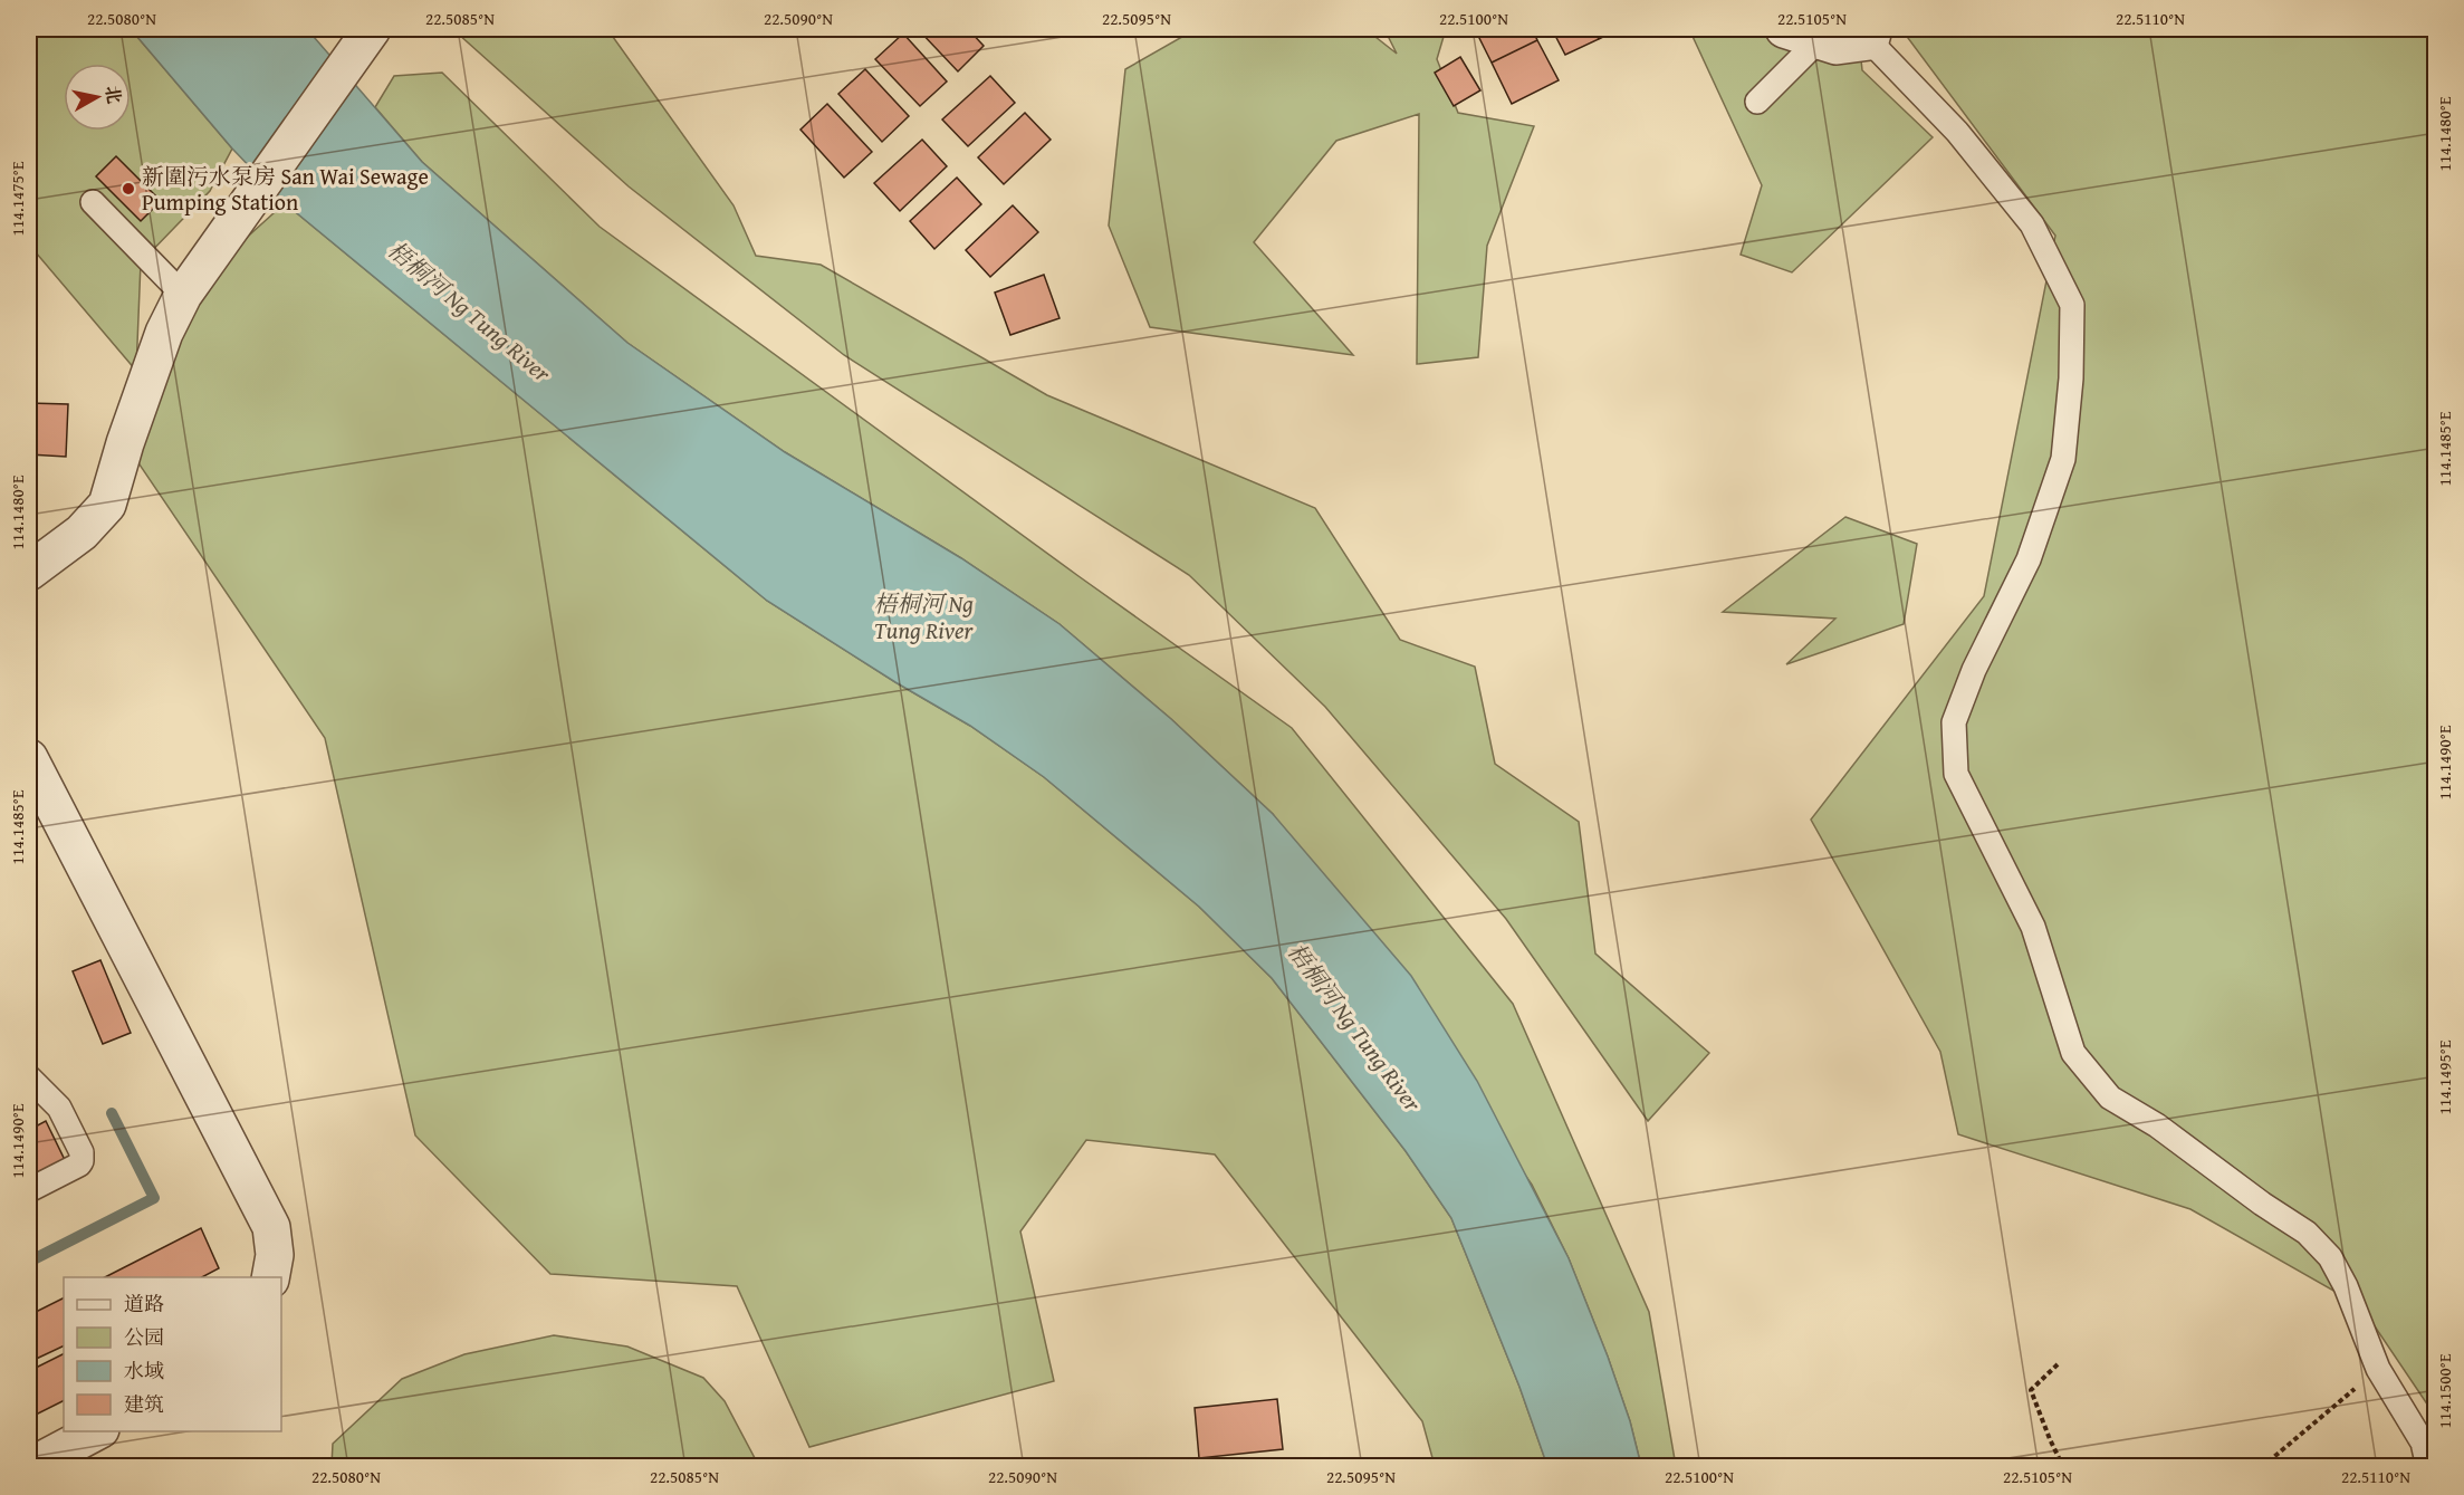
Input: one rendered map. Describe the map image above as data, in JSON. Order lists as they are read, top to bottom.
{
  "water": ["梧桐河 Ng Tung River"],
  "places": ["新圍污水泵房 San Wai Sewage Pumping Station"],
  "legend": [
    "道路",
    "公园",
    "水域",
    "建筑"
  ],
  "north": "right",
  "coordinates": [
    "22.5080°N",
    "22.5085°N",
    "22.5090°N",
    "22.5095°N",
    "22.5100°N",
    "22.5105°N",
    "22.5110°N",
    "114.1480°E",
    "114.1475°E",
    "114.1485°E",
    "114.1490°E",
    "114.1495°E",
    "114.1500°E"
  ]
}
